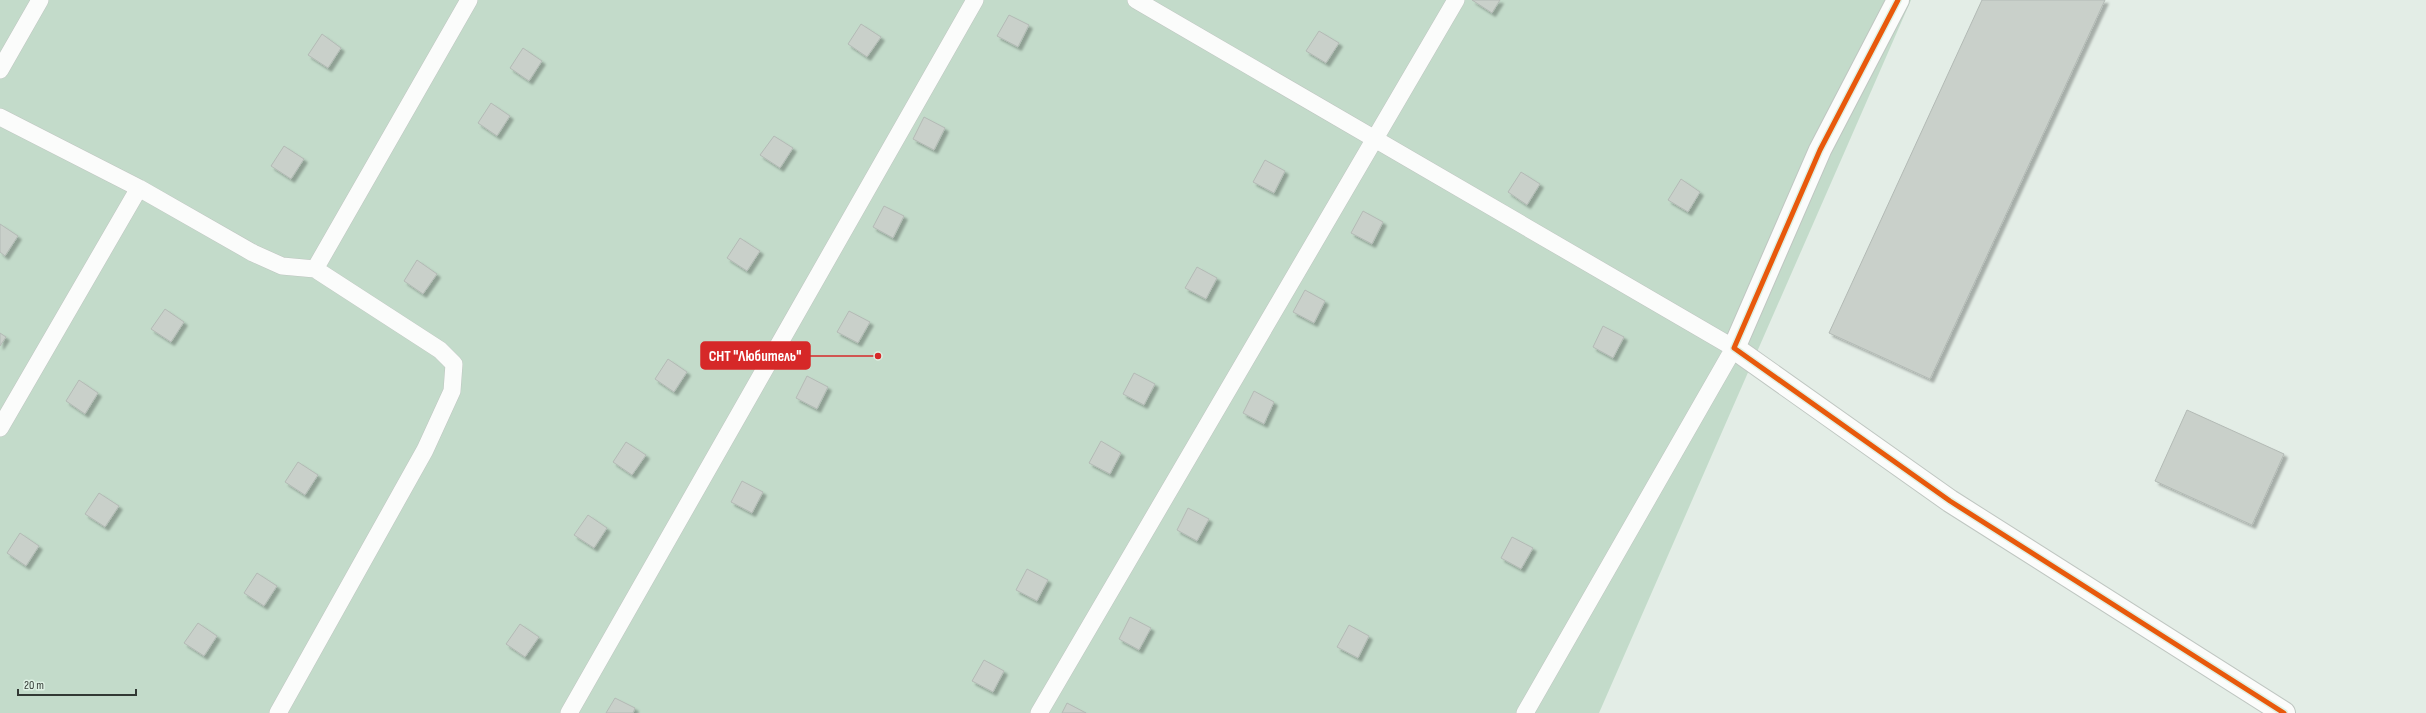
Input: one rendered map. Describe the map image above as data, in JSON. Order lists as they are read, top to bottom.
{
  "places": ["СНТ \"Любитель\""],
  "scale_bar": "20 m"
}
